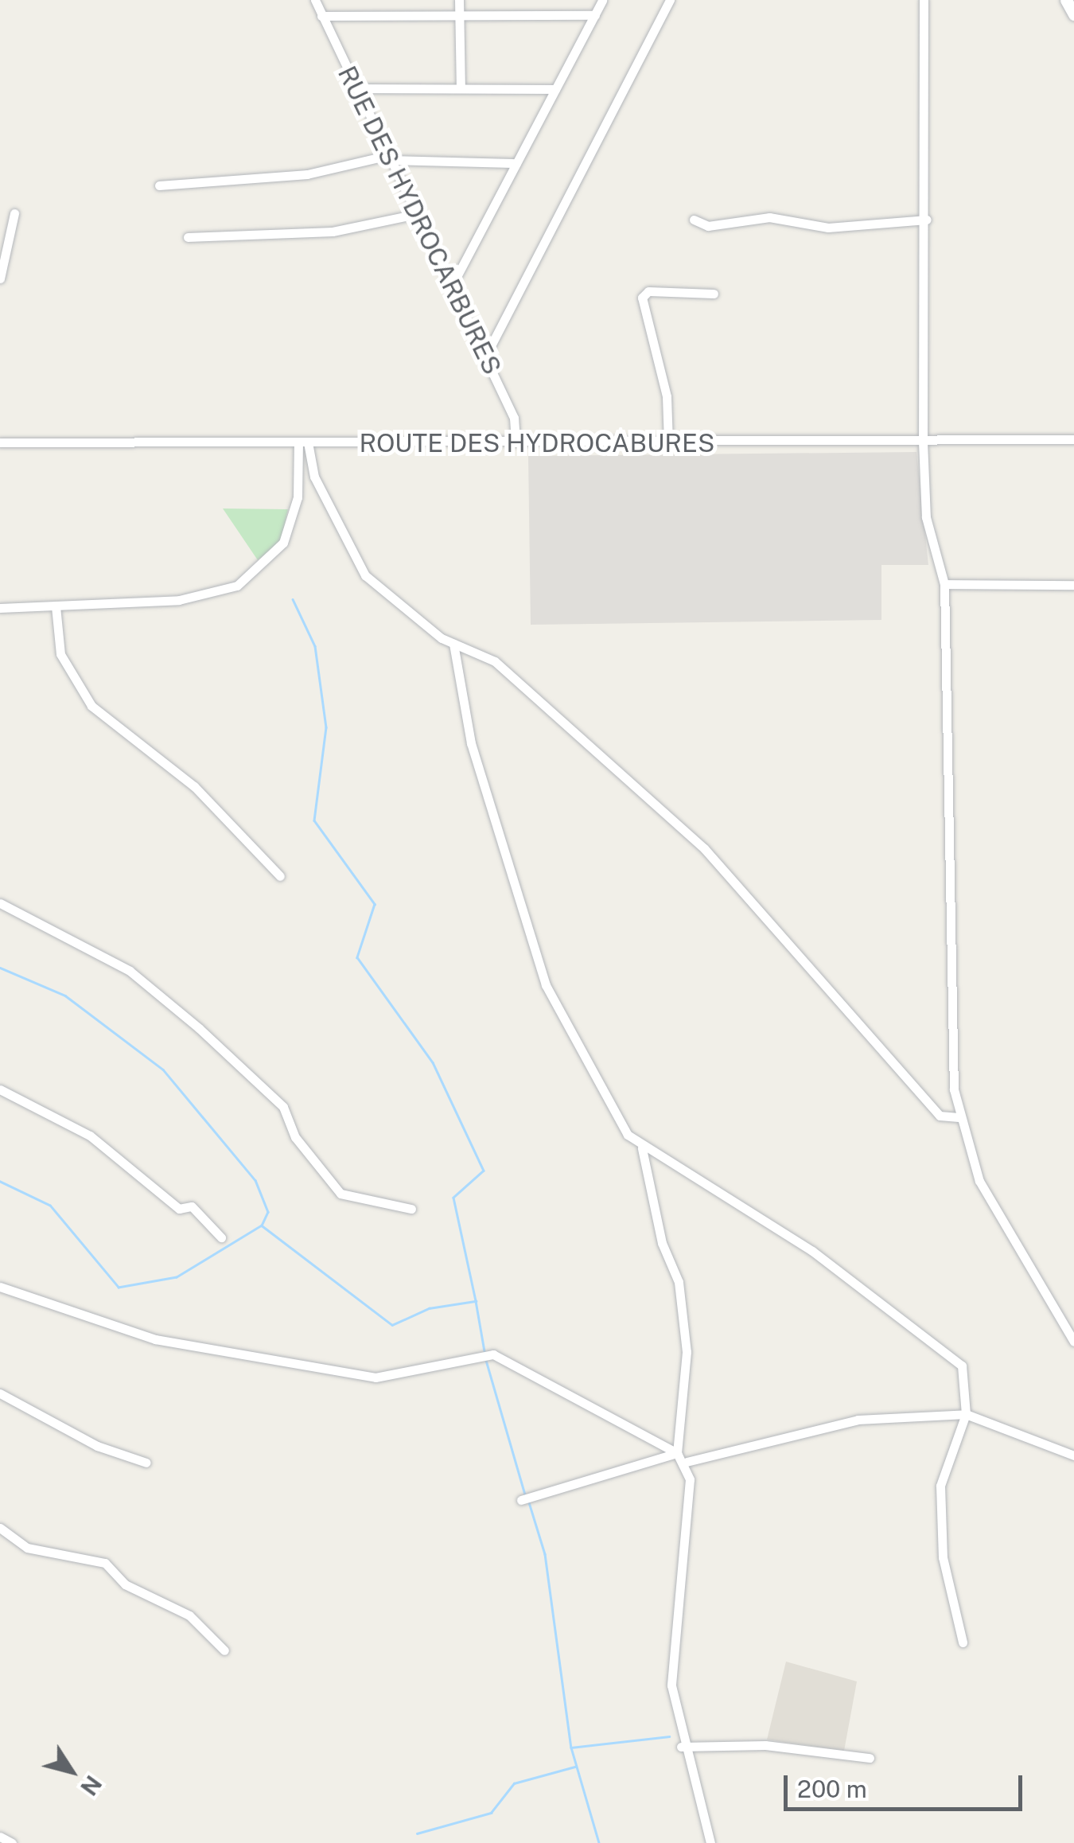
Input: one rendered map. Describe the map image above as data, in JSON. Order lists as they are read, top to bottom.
{
  "streets": {
    "street": ["RUE DES HYDROCARBURES", "ROUTE DES HYDROCABURES"]
  },
  "crossings": [
    ["RUE DES HYDROCARBURES", "ROUTE DES HYDROCABURES"]
  ],
  "scale_bar": "200 m",
  "north": "bottom right"
}
